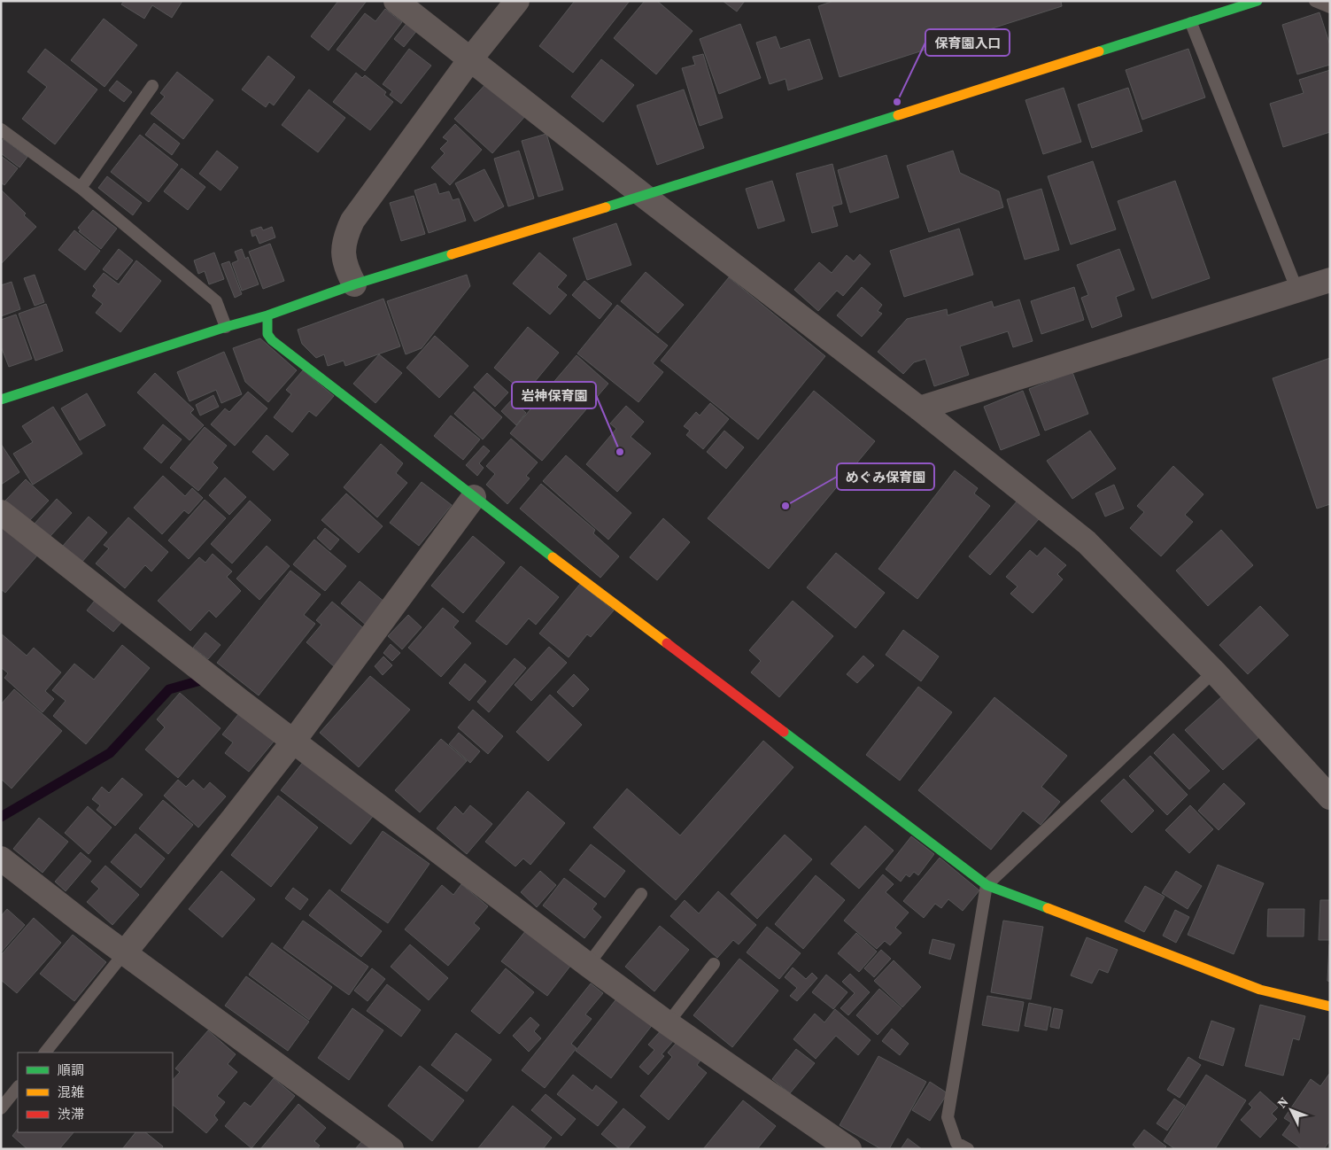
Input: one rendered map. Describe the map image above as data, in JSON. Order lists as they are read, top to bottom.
{
  "places": ["保育園入口", "岩神保育園", "めぐみ保育園"],
  "legend": ["順調", "混雑", "渋滞"],
  "north": "top left"
}
